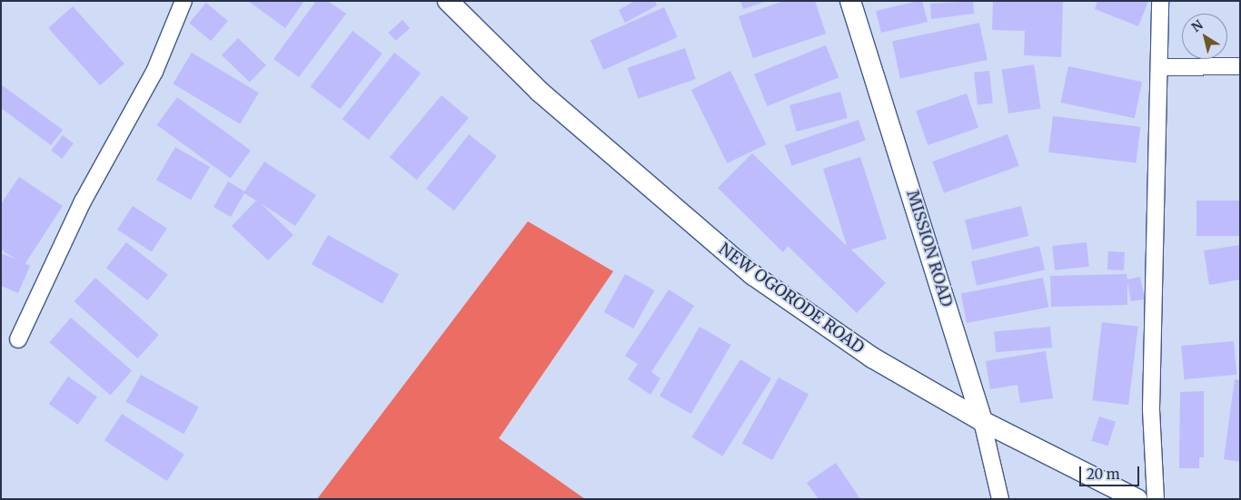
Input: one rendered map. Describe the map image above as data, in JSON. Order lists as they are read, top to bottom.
{
  "streets": {
    "street": ["MISSION ROAD", "NEW OGORODE ROAD"]
  },
  "crossings": [
    ["MISSION ROAD", "NEW OGORODE ROAD"]
  ],
  "scale_bar": "20 m",
  "north": "top left"
}
